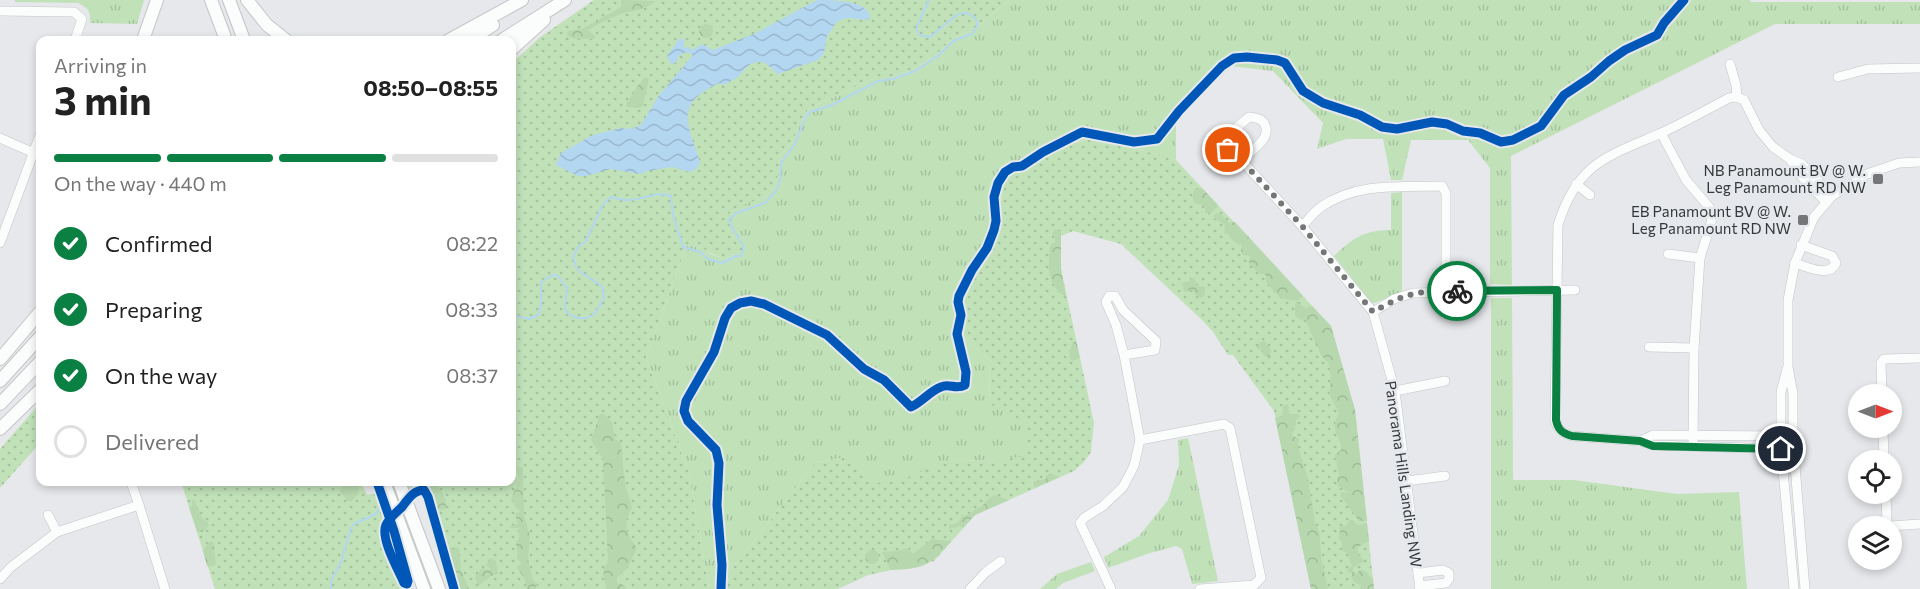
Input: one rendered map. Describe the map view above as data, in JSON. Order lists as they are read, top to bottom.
{
  "streets": {
    "street": ["Panorama Hills Landing NW"]
  },
  "places": {
    "transit": ["NB Panamount BV @ W. Leg Panamount RD NW", "EB Panamount BV @ W. Leg Panamount RD NW"]
  },
  "north": "right",
  "page": {
    "heading": ["3 min", "Arriving in", "08:50–08:55"],
    "bar": "On the way · 440 m",
    "list": [
      ["Confirmed", "08:22"],
      ["Preparing", "08:33"],
      ["On the way", "08:37"],
      "Delivered"
    ]
  }
}
